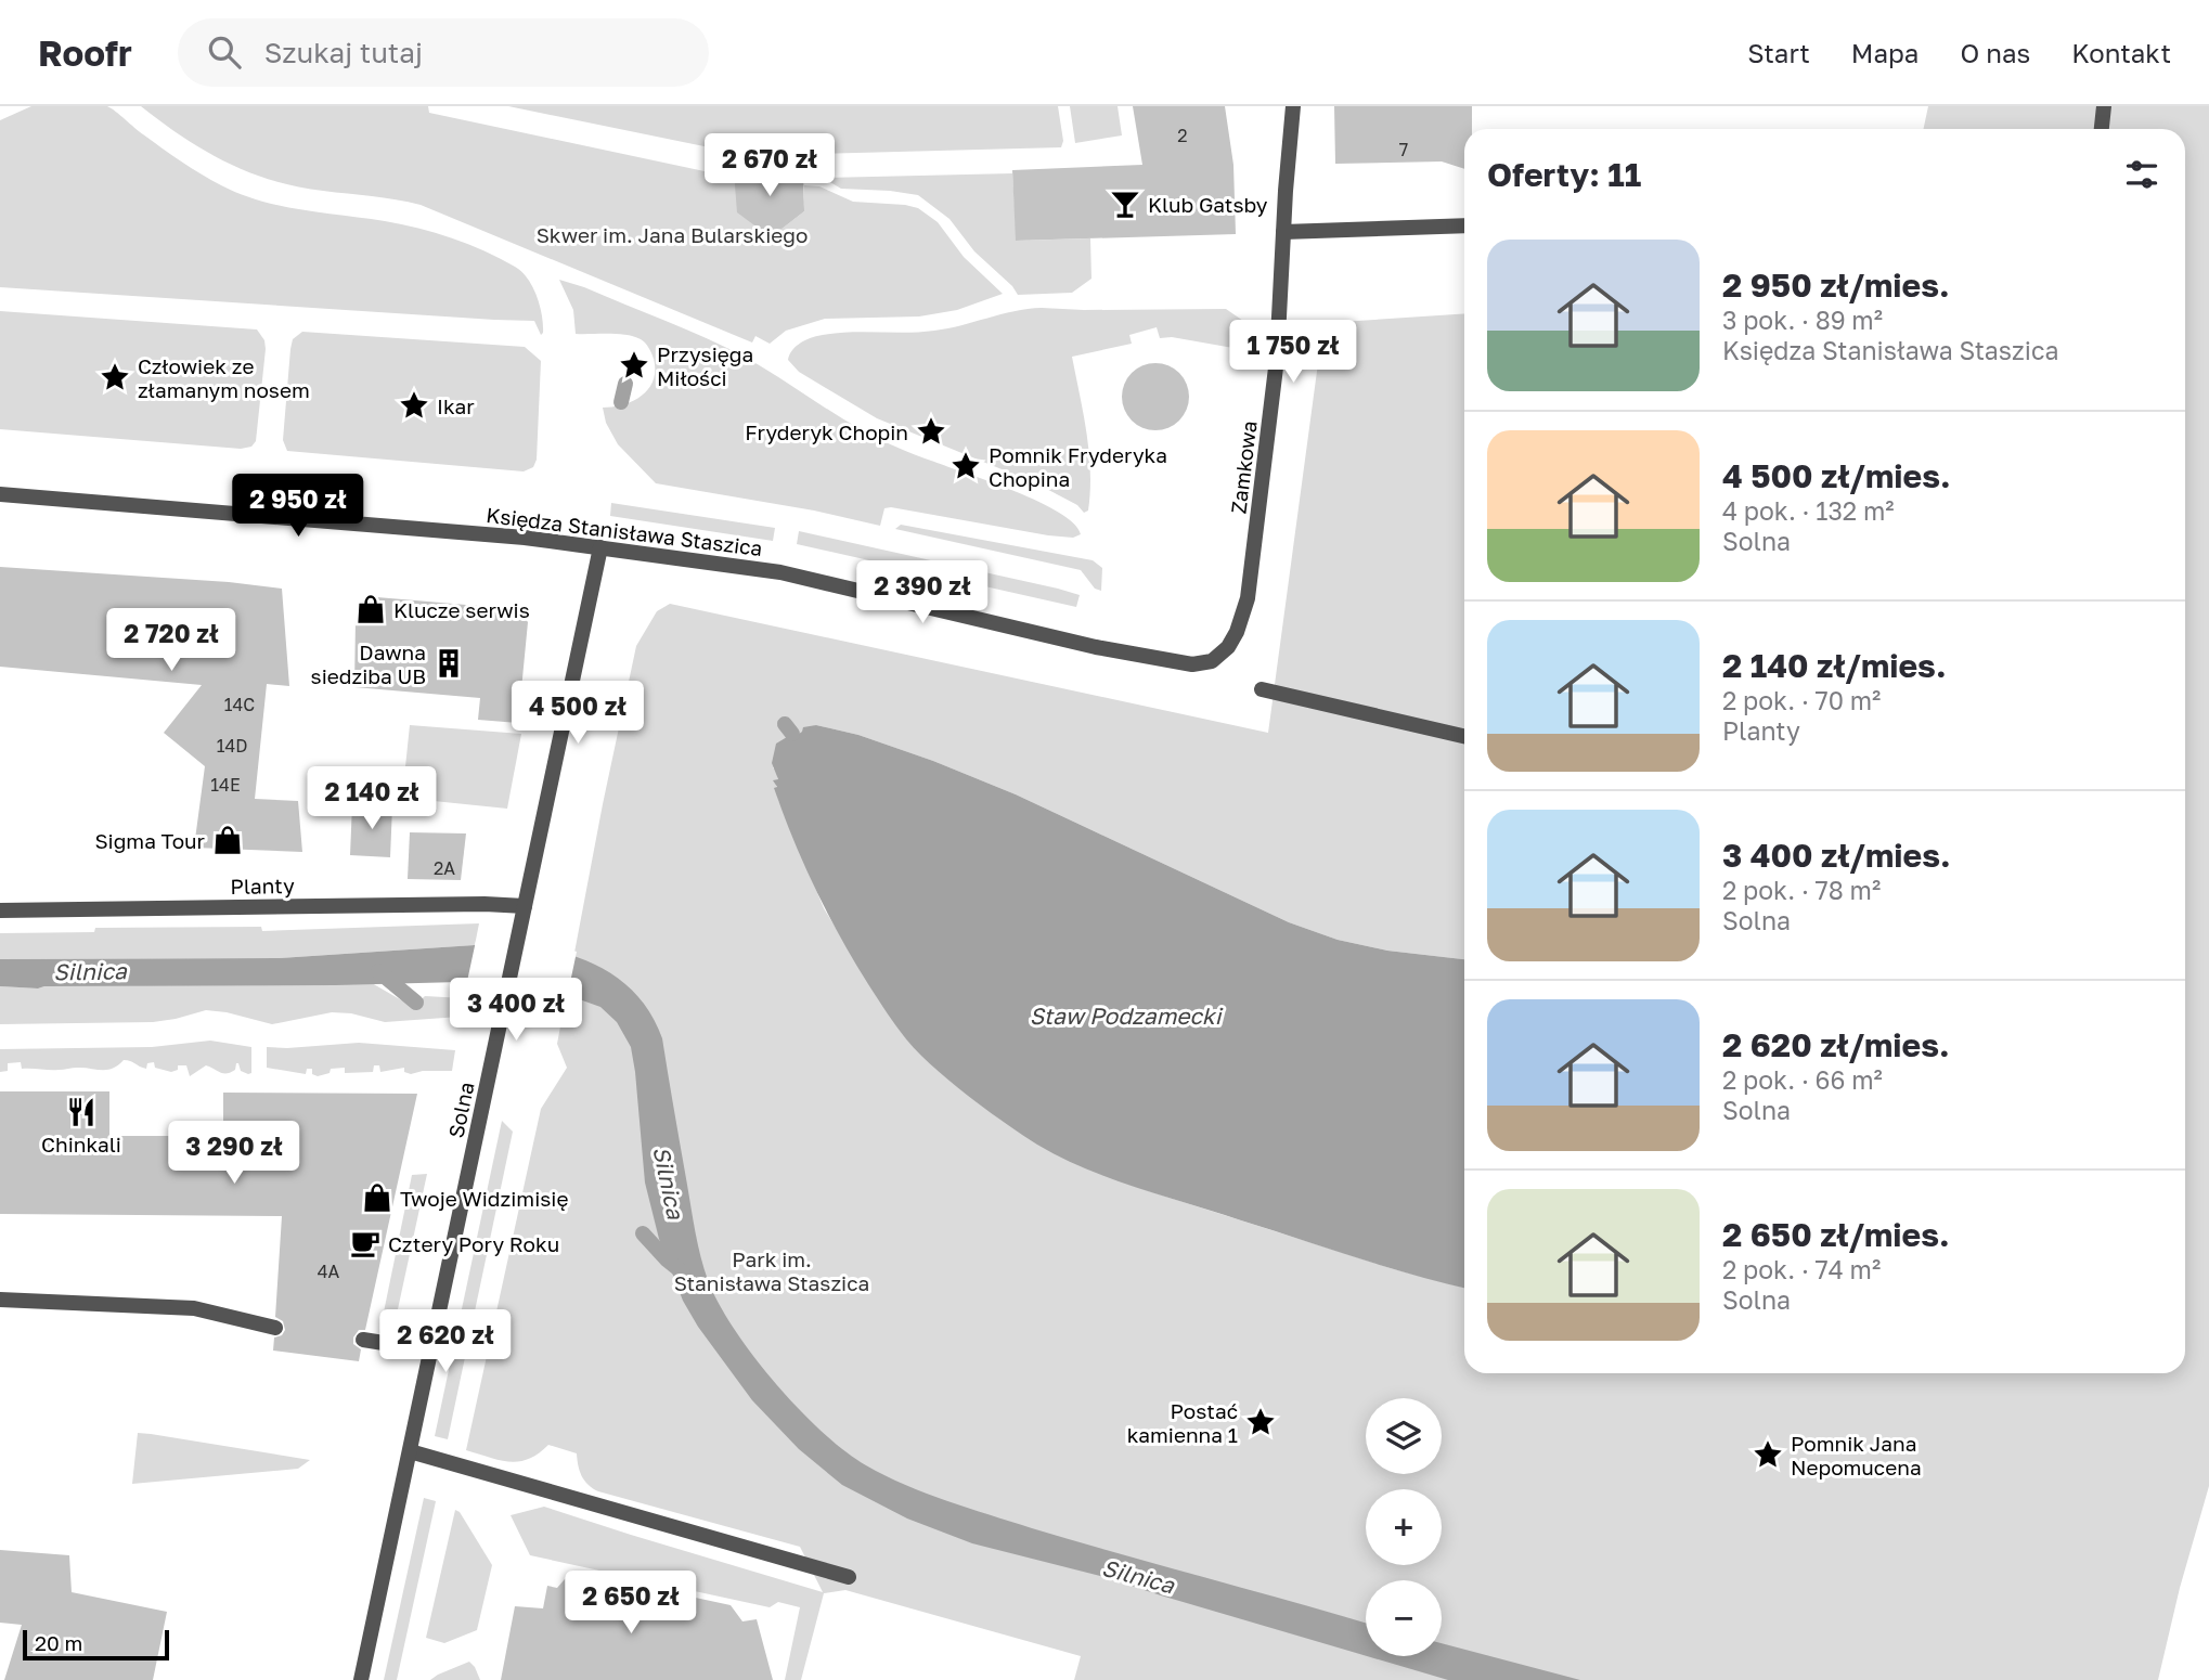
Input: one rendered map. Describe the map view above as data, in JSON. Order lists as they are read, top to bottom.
{
  "streets": {
    "street": [
      "Zamkowa",
      "Księdza Stanisława Staszica",
      "Planty",
      "Solna"
    ]
  },
  "crossings": [
    ["Zamkowa", "Księdza Stanisława Staszica"],
    ["Księdza Stanisława Staszica", "Solna"],
    ["Planty", "Solna"]
  ],
  "water": ["Silnica", "Staw Podzamecki"],
  "parks": ["Skwer im. Jana Bularskiego", "Park im. Stanisława Staszica"],
  "places": {
    "bar": ["Klub Gatsby"],
    "place": [
      "Przysięga Miłości",
      "Człowiek ze złamanym nosem",
      "Ikar",
      "Fryderyk Chopin",
      "Pomnik Fryderyka Chopina",
      "Postać kamienna 1",
      "Pomnik Jana Nepomucena"
    ],
    "shop": ["Klucze serwis", "Sigma Tour", "Twoje Widzimisię"],
    "building": ["Dawna siedziba UB"],
    "restaurant": ["Chinkali"],
    "cafe": ["Cztery Pory Roku"]
  },
  "house_numbers": [
    "2",
    "7",
    "14C",
    "14D",
    "14E",
    "2A",
    "4A"
  ],
  "scale_bar": "20 m",
  "page": {
    "header": "Roofr",
    "search": "Szukaj tutaj",
    "nav": [
      "Start",
      "Mapa",
      "O nas",
      "Kontakt"
    ],
    "heading": "Oferty: 11",
    "price": [
      "2 670 zł",
      "1 750 zł",
      "2 950 zł",
      "2 390 zł",
      "2 720 zł",
      "4 500 zł",
      "2 140 zł",
      "3 400 zł",
      "3 290 zł",
      "2 620 zł",
      "2 650 zł"
    ],
    "list": [
      {
        "name": "2 950 zł/mies.",
        "note": "3 pok. · 89 m² · Księdza Stanisława Staszica"
      },
      {
        "name": "4 500 zł/mies.",
        "note": "4 pok. · 132 m² · Solna"
      },
      {
        "name": "2 140 zł/mies.",
        "note": "2 pok. · 70 m² · Planty"
      },
      {
        "name": "3 400 zł/mies.",
        "note": "2 pok. · 78 m² · Solna"
      },
      {
        "name": "2 620 zł/mies.",
        "note": "2 pok. · 66 m² · Solna"
      },
      {
        "name": "2 650 zł/mies.",
        "note": "2 pok. · 74 m² · Solna"
      }
    ],
    "map_buttons": ["+", "−"],
    "scale": "20 m"
  }
}
